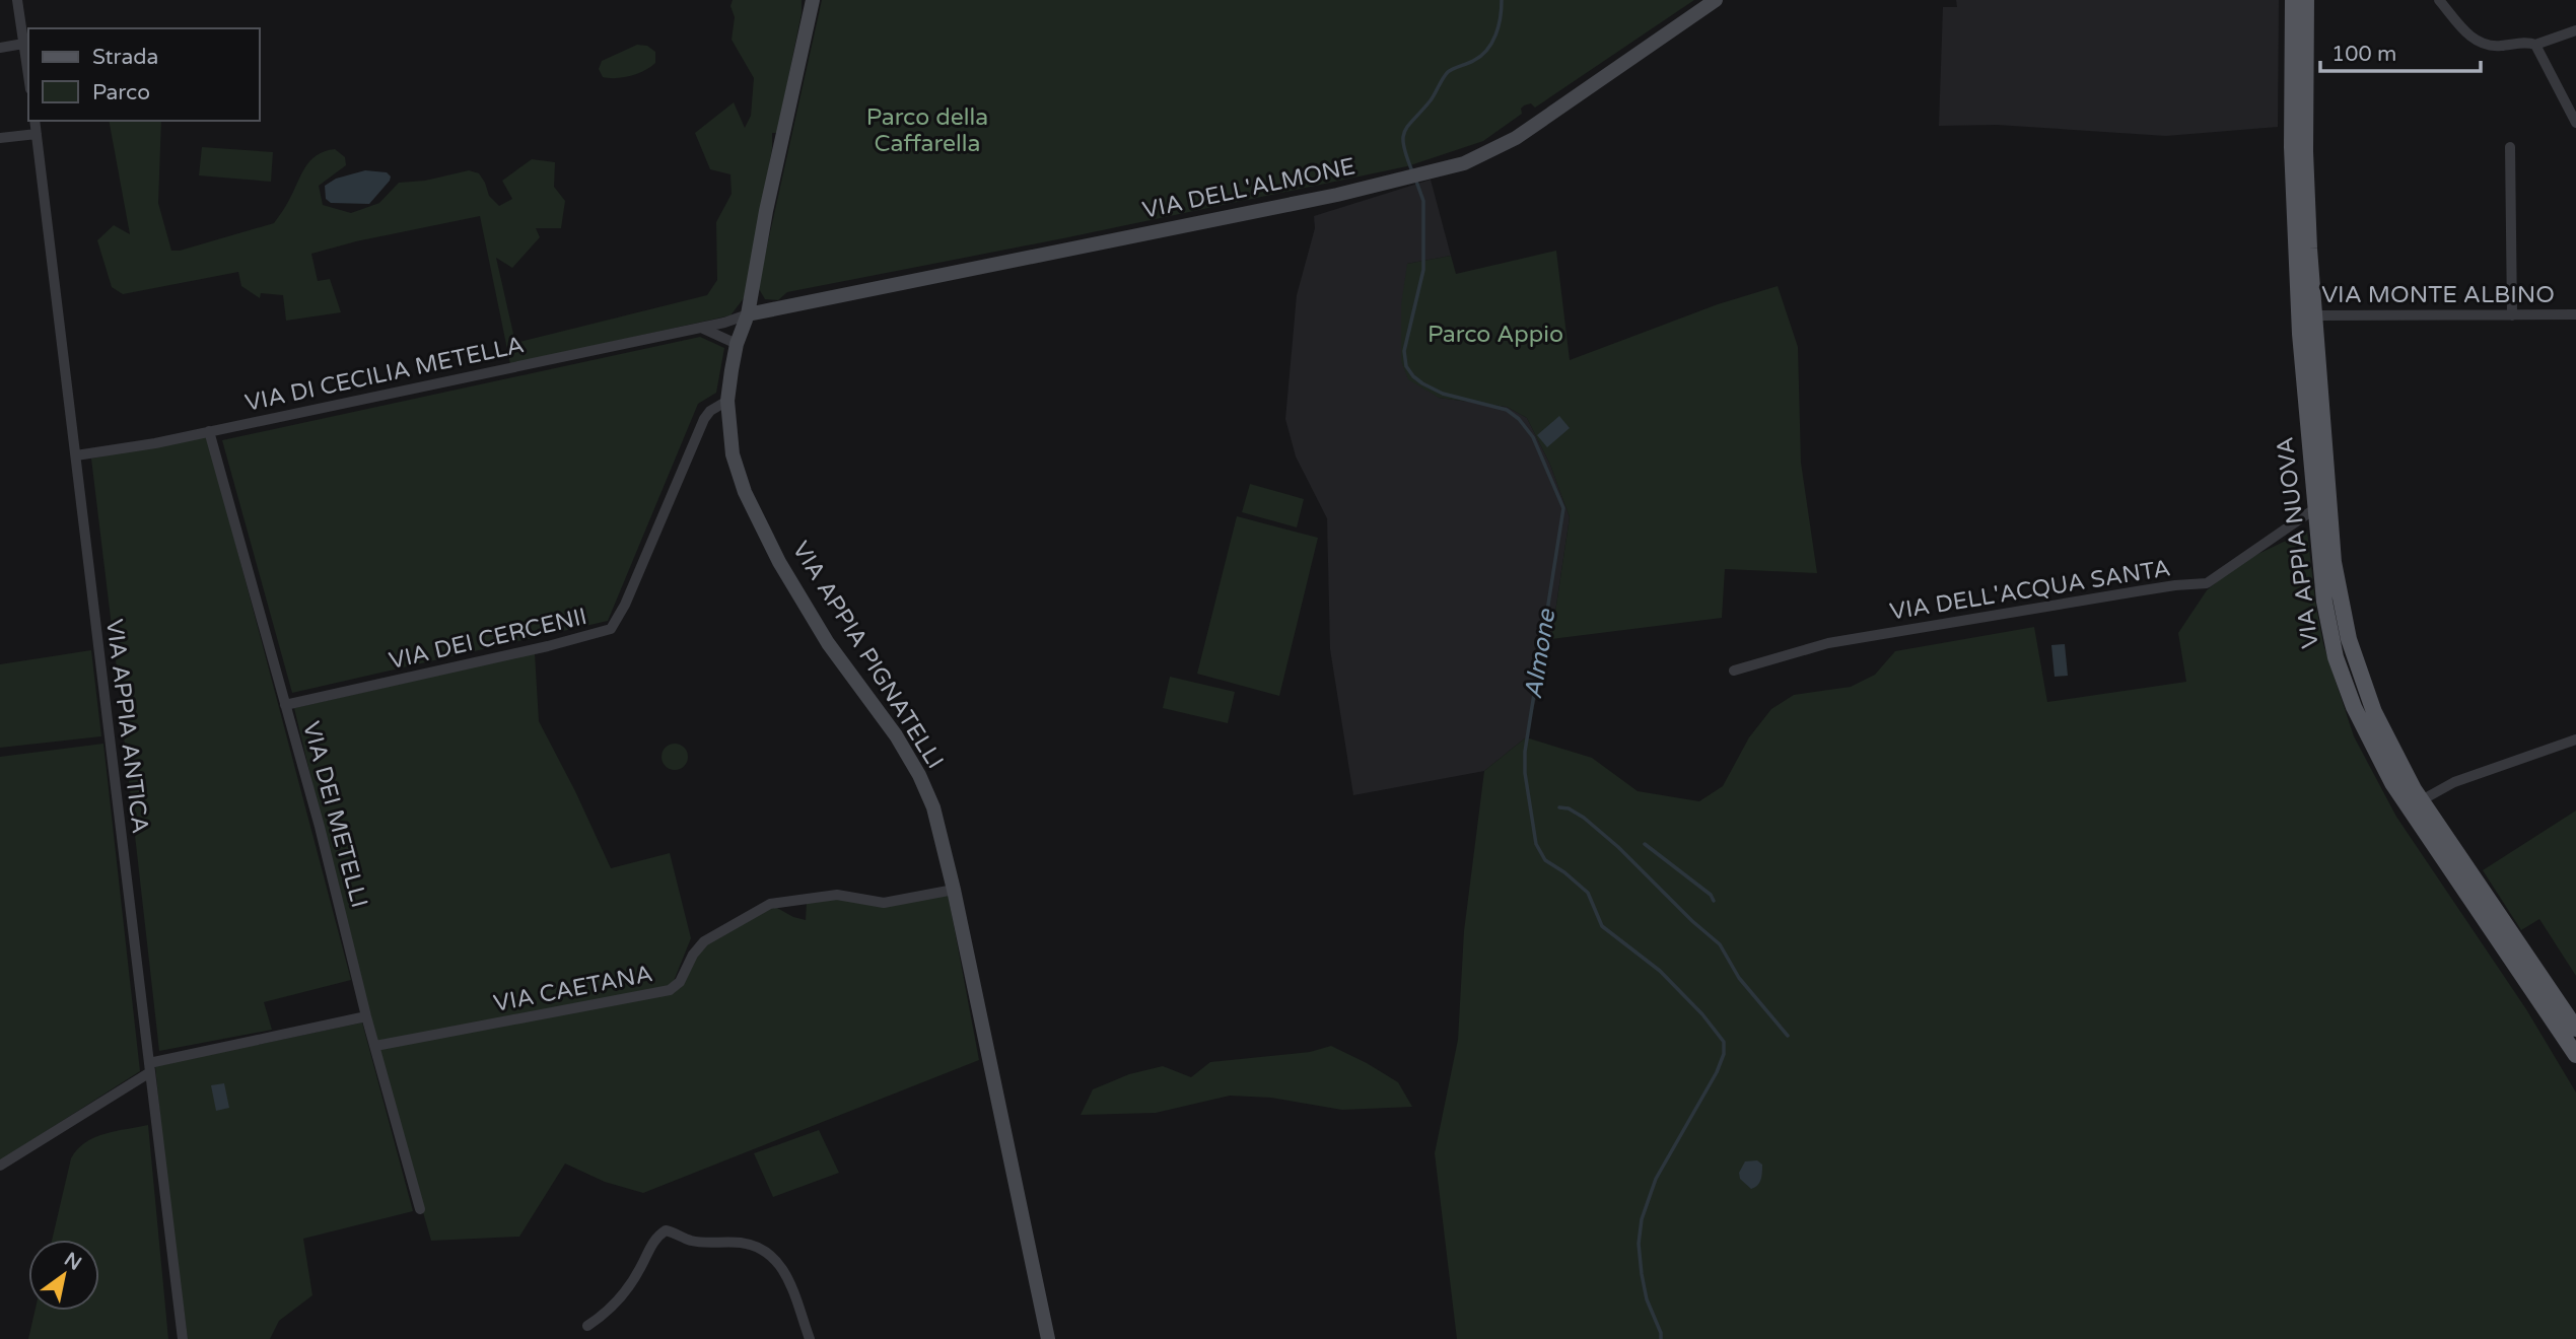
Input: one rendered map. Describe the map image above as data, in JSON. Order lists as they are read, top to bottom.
{
  "streets": {
    "main road": ["VIA DELL'ALMONE", "VIA APPIA NUOVA", "VIA APPIA PIGNATELLI"],
    "street": [
      "VIA MONTE ALBINO",
      "VIA DI CECILIA METELLA",
      "VIA DELL'ACQUA SANTA",
      "VIA DEI CERCENII",
      "VIA APPIA ANTICA",
      "VIA DEI METELLI",
      "VIA CAETANA"
    ]
  },
  "crossings": [
    ["VIA DELL'ALMONE", "VIA DI CECILIA METELLA"],
    ["VIA DELL'ALMONE", "VIA APPIA PIGNATELLI"],
    ["VIA MONTE ALBINO", "VIA APPIA NUOVA"],
    ["VIA DI CECILIA METELLA", "VIA APPIA PIGNATELLI"],
    ["VIA DI CECILIA METELLA", "VIA APPIA ANTICA"],
    ["VIA DI CECILIA METELLA", "VIA DEI METELLI"],
    ["VIA APPIA NUOVA", "VIA DELL'ACQUA SANTA"],
    ["VIA DEI CERCENII", "VIA APPIA PIGNATELLI"],
    ["VIA DEI CERCENII", "VIA DEI METELLI"],
    ["VIA APPIA PIGNATELLI", "VIA CAETANA"],
    ["VIA DEI METELLI", "VIA CAETANA"]
  ],
  "water": ["Almone"],
  "parks": ["Parco della Caffarella", "Parco Appio"],
  "legend": ["Strada", "Parco"],
  "scale_bar": "100 m",
  "north": "top right"
}
